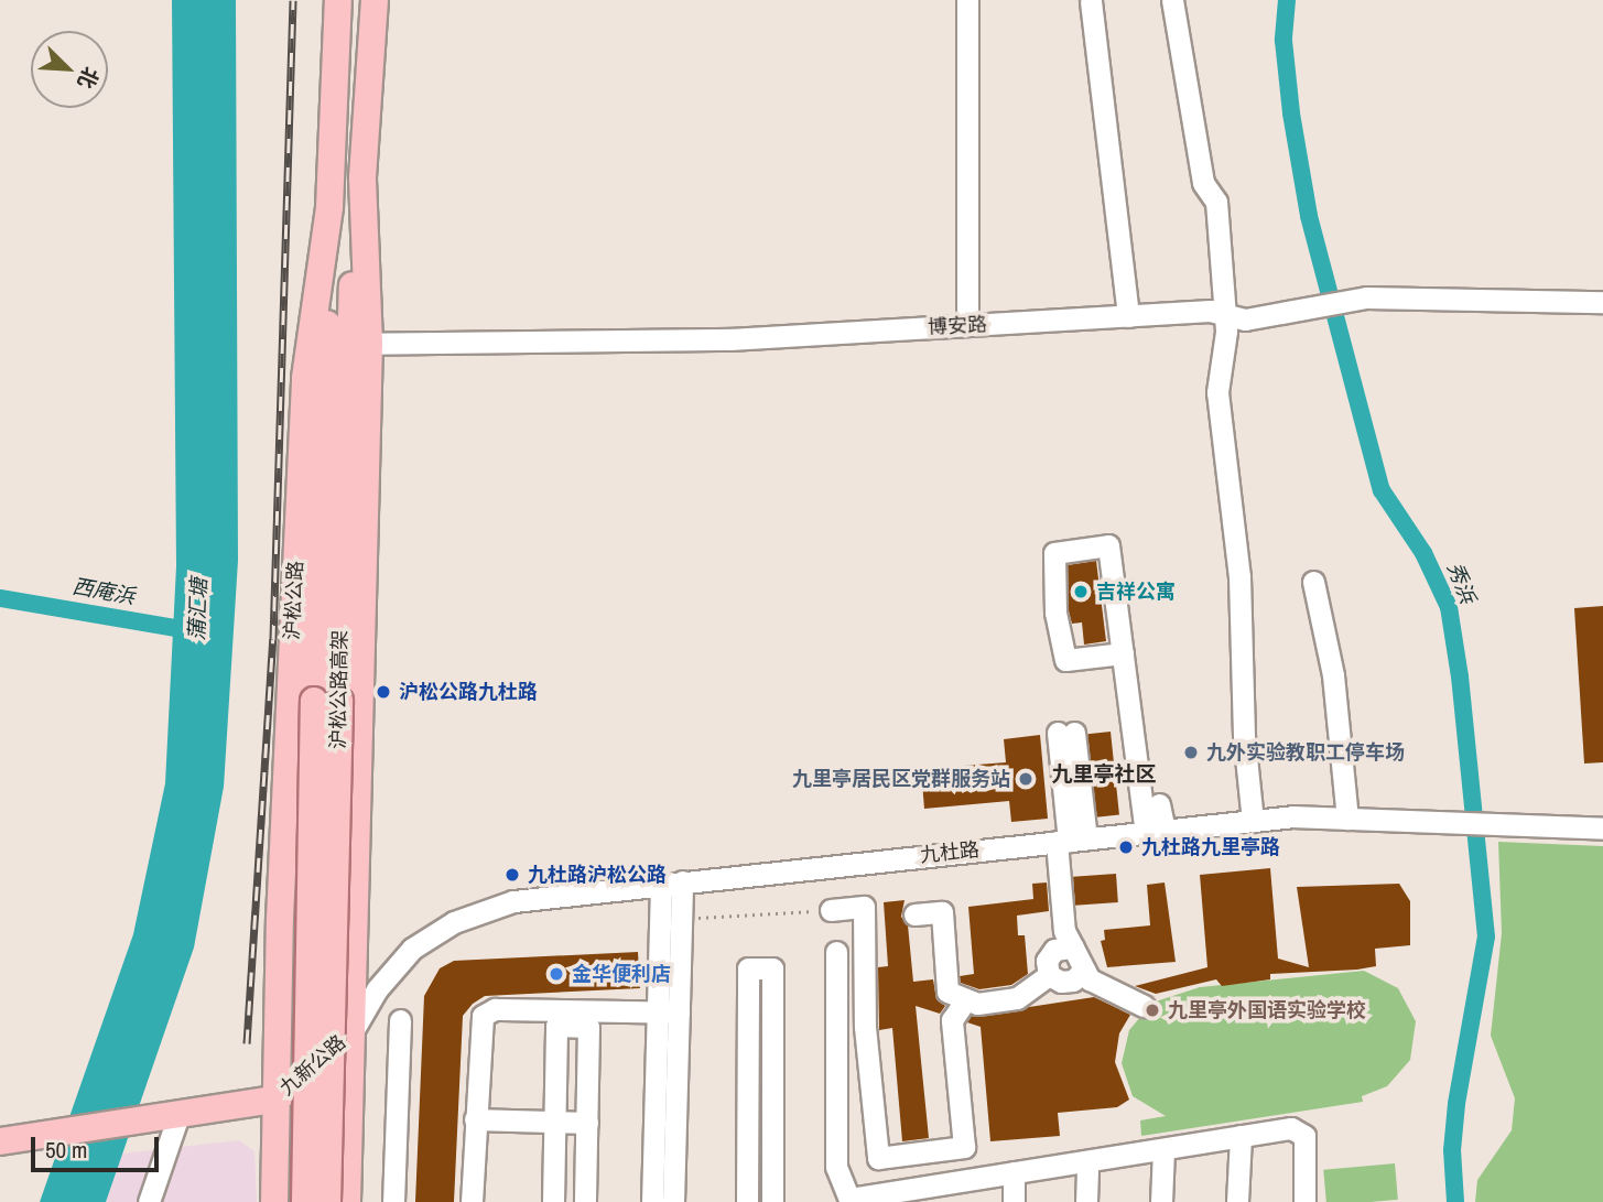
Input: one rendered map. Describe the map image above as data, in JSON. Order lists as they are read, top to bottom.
{
  "streets": {
    "main road": ["沪松公路", "沪松公路高架", "九新公路"],
    "street": ["博安路", "九杜路"]
  },
  "crossings": [
    ["博安路", "沪松公路"],
    ["博安路", "沪松公路高架"],
    ["沪松公路", "沪松公路高架"],
    ["沪松公路", "九杜路"],
    ["沪松公路", "九新公路"],
    ["九杜路", "九新公路"]
  ],
  "districts": ["九里亭社区"],
  "water": ["秀浜", "西庵浜", "蒲汇塘"],
  "places": [
    "吉祥公寓",
    "沪松公路九杜路",
    "九外实验教职工停车场",
    "九里亭居民区党群服务站",
    "九杜路九里亭路",
    "九杜路沪松公路",
    "金华便利店",
    "九里亭外国语实验学校"
  ],
  "scale_bar": "50 m",
  "north": "bottom right"
}
